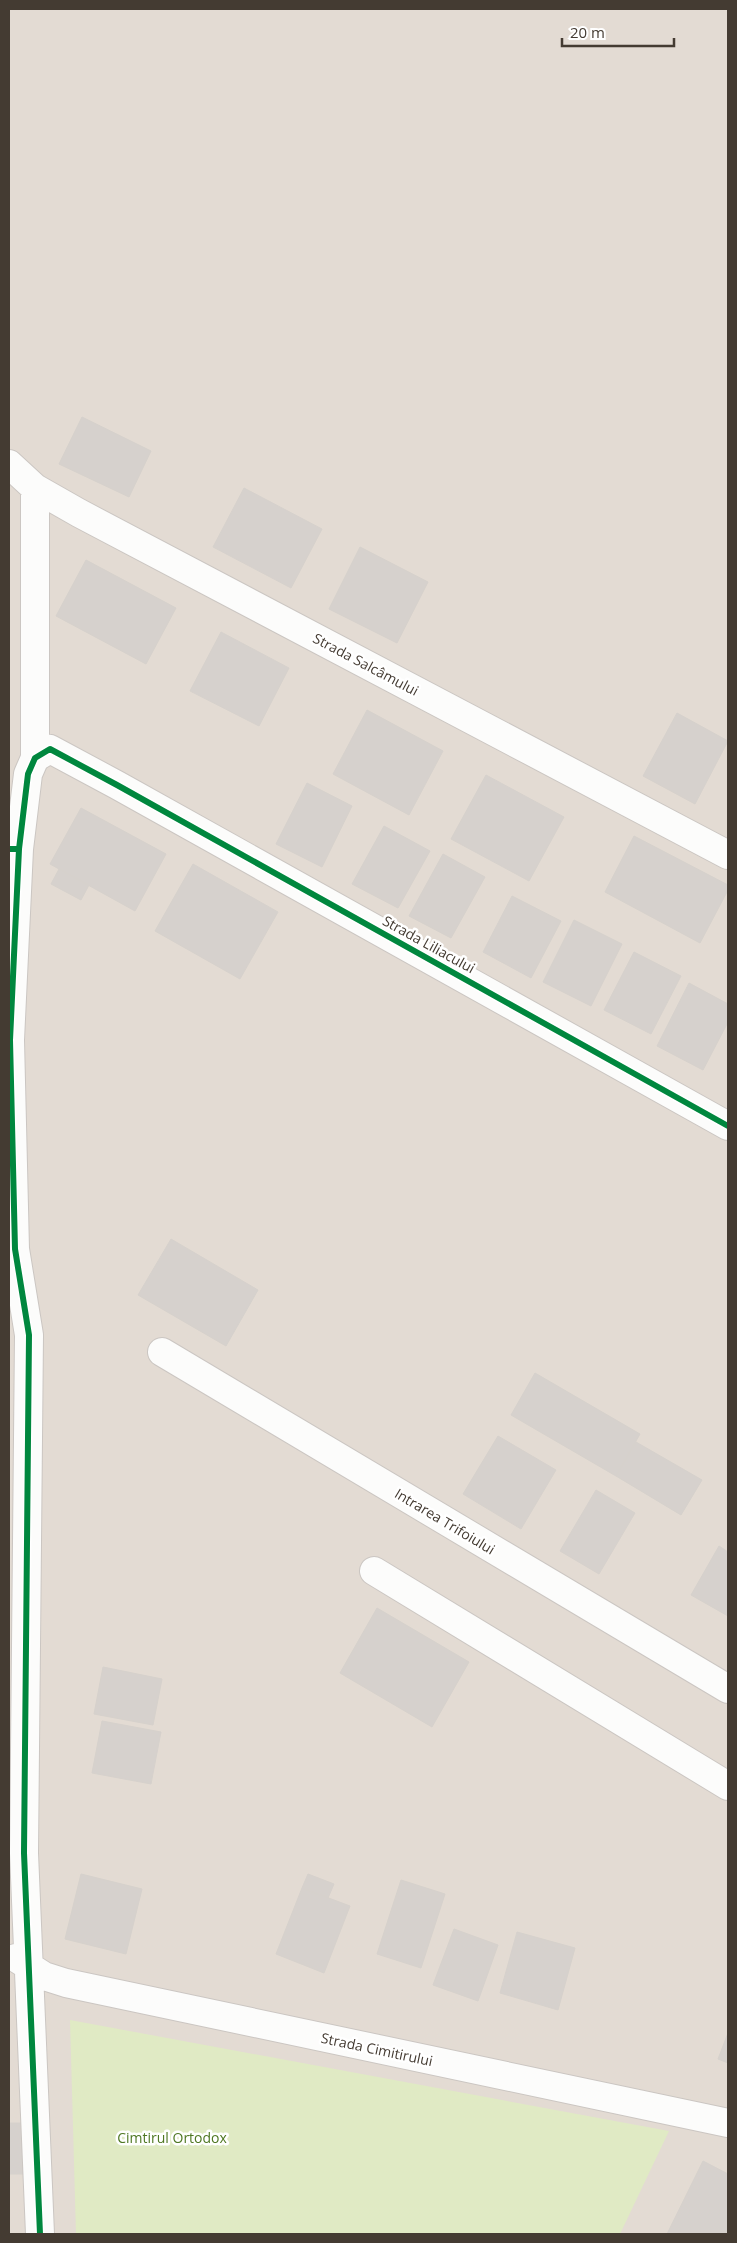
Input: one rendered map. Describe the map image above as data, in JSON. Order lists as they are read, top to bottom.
{
  "streets": {
    "street": [
      "Strada Salcâmului",
      "Strada Liliacului",
      "Intrarea Trifoiului",
      "Strada Cimitirului"
    ]
  },
  "parks": ["Cimtirul Ortodox"],
  "scale_bar": "20 m"
}
